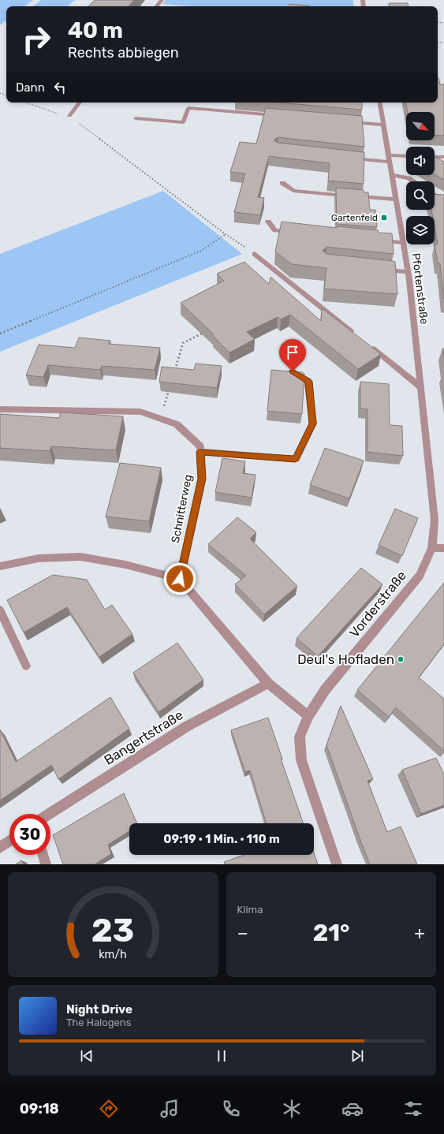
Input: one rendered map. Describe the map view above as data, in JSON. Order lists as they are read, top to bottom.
{
  "streets": {
    "street": [
      "Pfortenstraße",
      "Schnitterweg",
      "Vorderstraße",
      "Bangertstraße"
    ]
  },
  "crossings": [
    ["Pfortenstraße", "Vorderstraße"]
  ],
  "places": {
    "transit": ["Gartenfeld"],
    "other": ["Deul's Hofladen"]
  },
  "north": "bottom right",
  "page": {
    "turn": ["40 m", "Rechts abbiegen"],
    "then": "Dann",
    "limit": "30",
    "trip": "09:19 · 1 Min. · 110 m",
    "tile": "Klima",
    "heat": ["−", "21°", "+"],
    "song": ["Night Drive", "The Halogens"],
    "tabs": "09:18",
    "gauge": ["23", "km/h"]
  }
}
